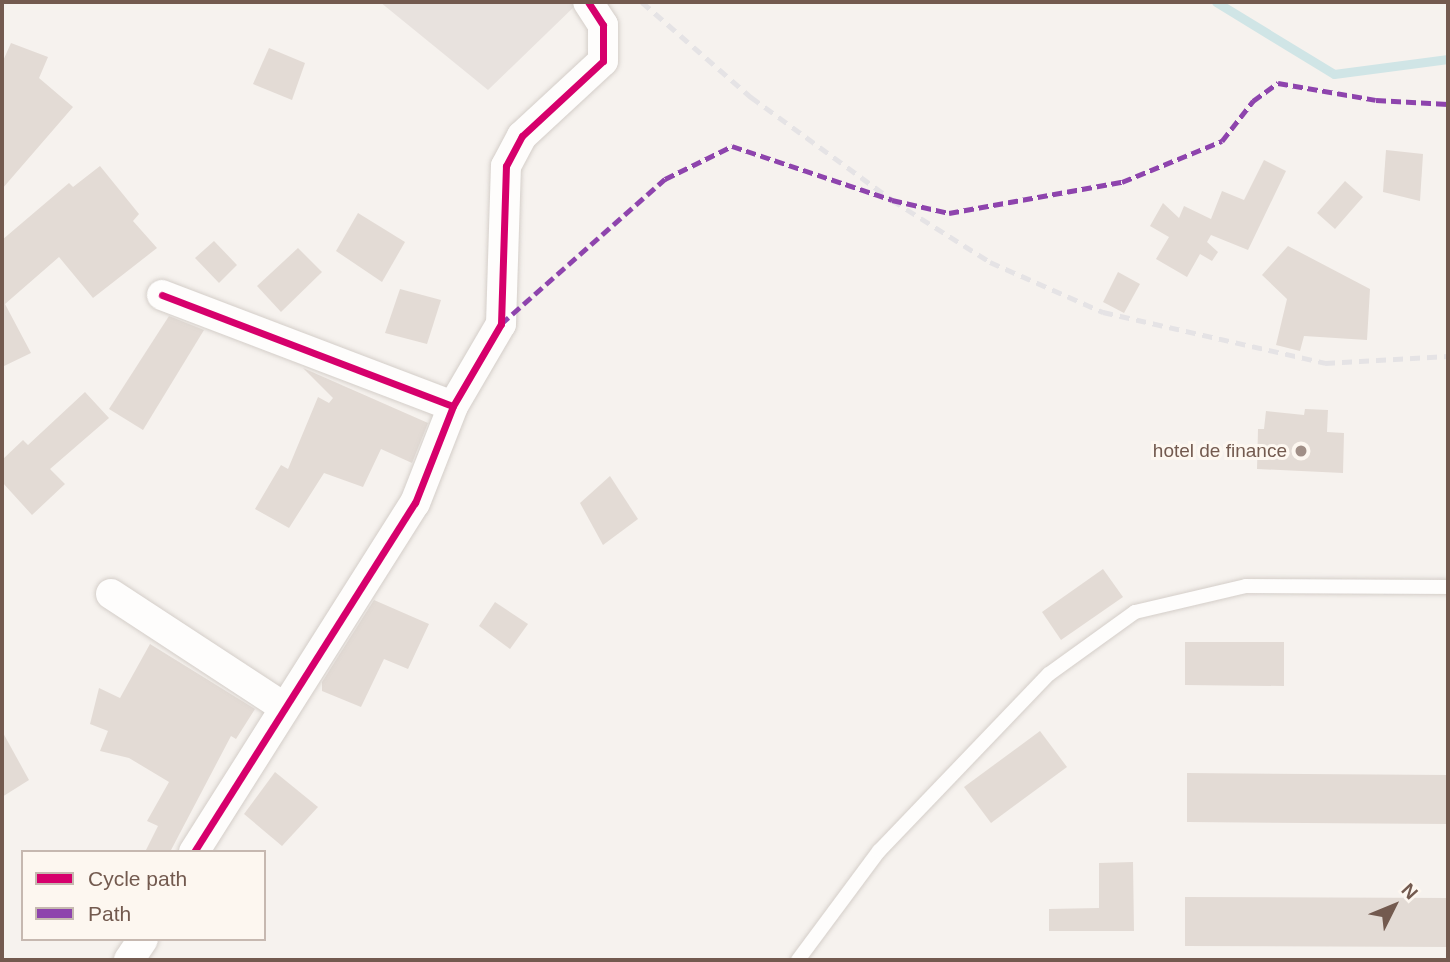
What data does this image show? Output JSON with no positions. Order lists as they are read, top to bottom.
{
  "places": ["hotel de finance"],
  "legend": ["Cycle path", "Path"],
  "north": "top right"
}
